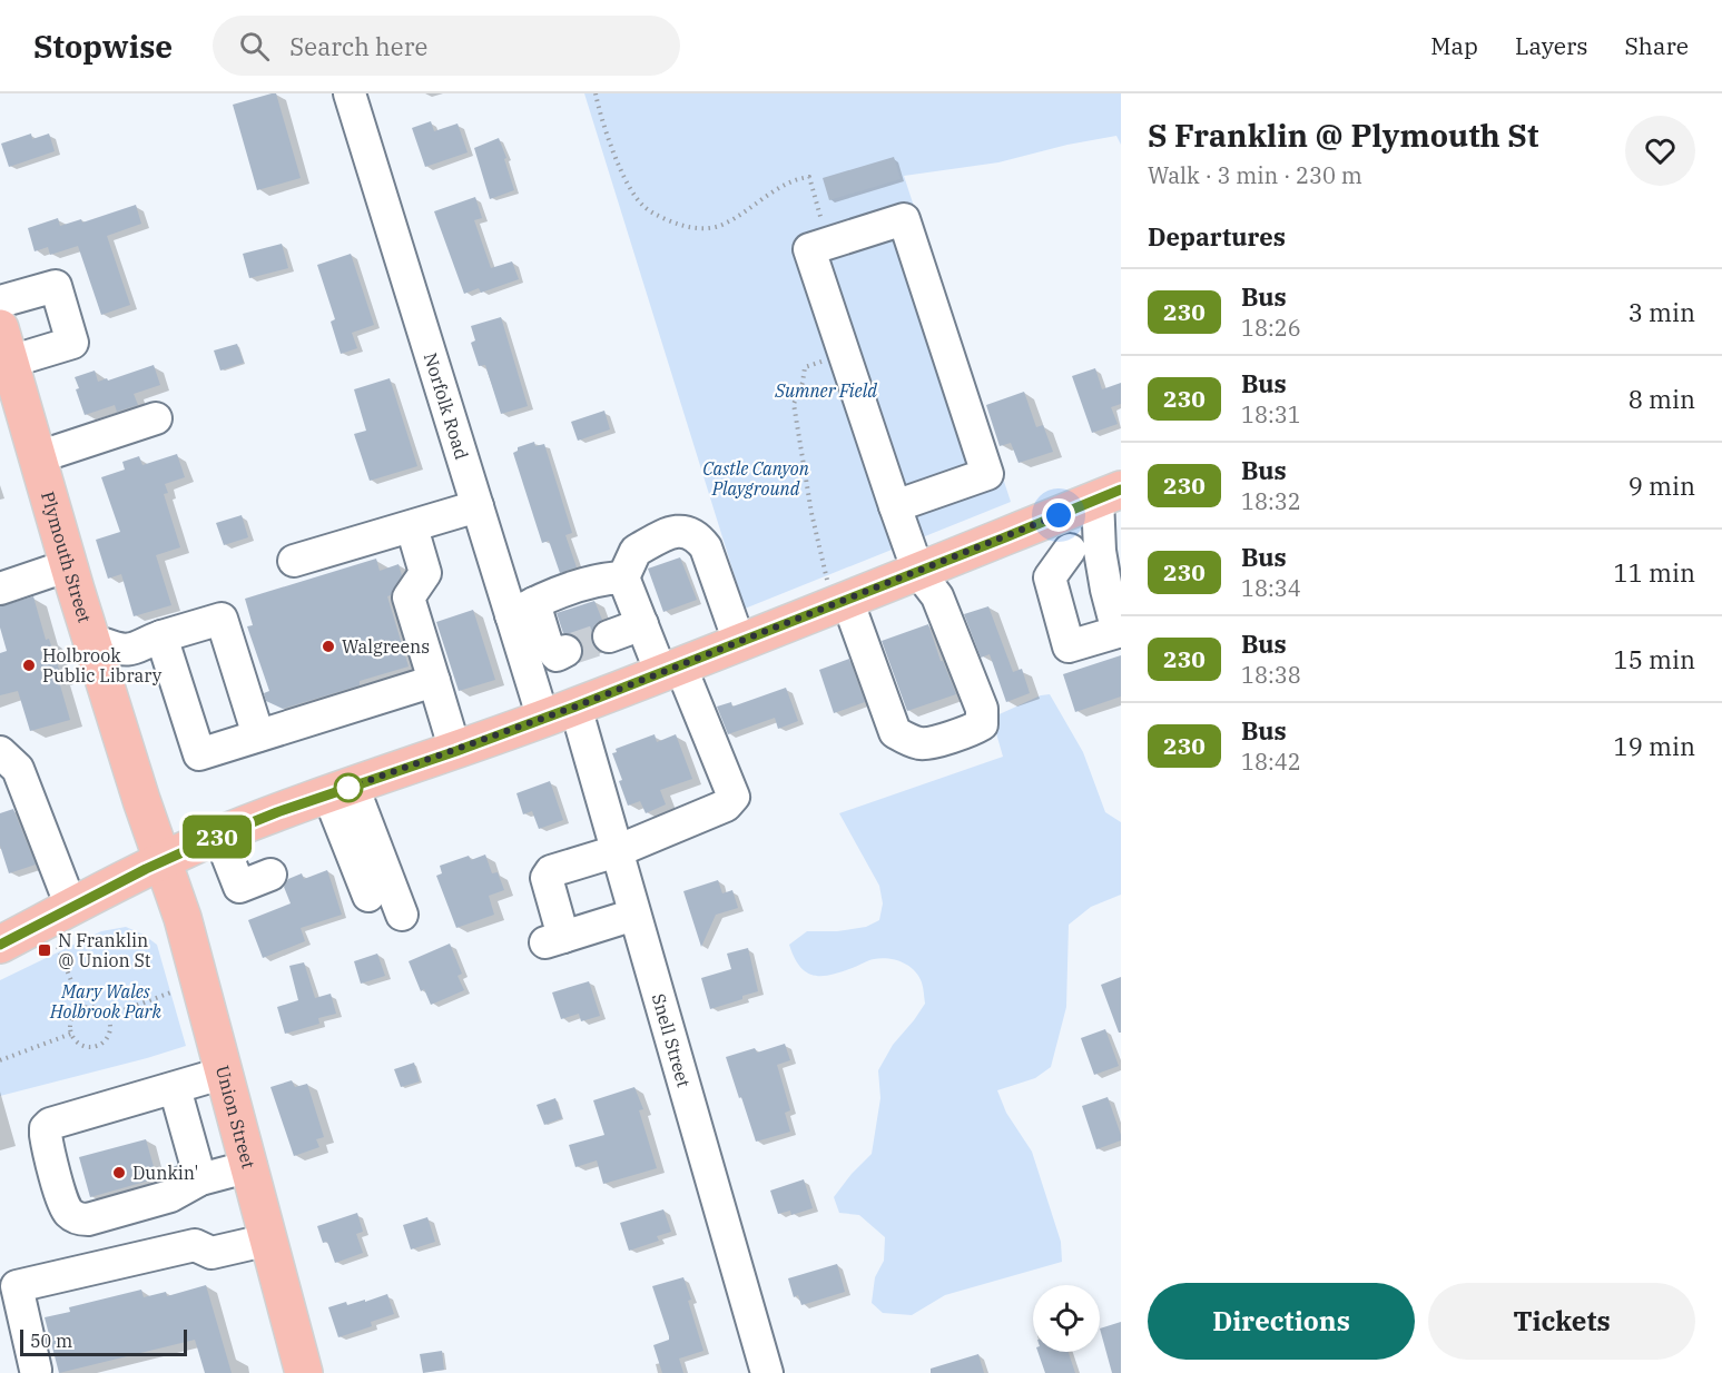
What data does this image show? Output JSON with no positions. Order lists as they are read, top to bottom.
{
  "streets": {
    "main road": ["Plymouth Street", "Union Street"],
    "street": ["Norfolk Road", "Snell Street"]
  },
  "crossings": [
    ["Norfolk Road", "Snell Street"],
    ["Plymouth Street", "Union Street"]
  ],
  "parks": ["Sumner Field", "Castle Canyon Playground", "Mary Wales Holbrook Park"],
  "places": {
    "other": ["Walgreens", "Holbrook Public Library", "Dunkin'"],
    "transit": ["N Franklin @ Union St"]
  },
  "lines": ["bus line 230"],
  "scale_bar": "50 m",
  "page": {
    "header": "Stopwise",
    "search": "Search here",
    "nav": ["Map", "Layers", "Share"],
    "on_map": "230",
    "heading": [
      ["S Franklin @ Plymouth St", "Walk · 3 min · 230 m"],
      "Departures"
    ],
    "list": [
      {
        "mark": "230",
        "name": "Bus",
        "note": "18:26",
        "value": "3 min"
      },
      {
        "mark": "230",
        "name": "Bus",
        "note": "18:31",
        "value": "8 min"
      },
      {
        "mark": "230",
        "name": "Bus",
        "note": "18:32",
        "value": "9 min"
      },
      {
        "mark": "230",
        "name": "Bus",
        "note": "18:34",
        "value": "11 min"
      },
      {
        "mark": "230",
        "name": "Bus",
        "note": "18:38",
        "value": "15 min"
      },
      {
        "mark": "230",
        "name": "Bus",
        "note": "18:42",
        "value": "19 min"
      }
    ],
    "buttons": ["Directions", "Tickets"],
    "scale": "50 m"
  }
}
